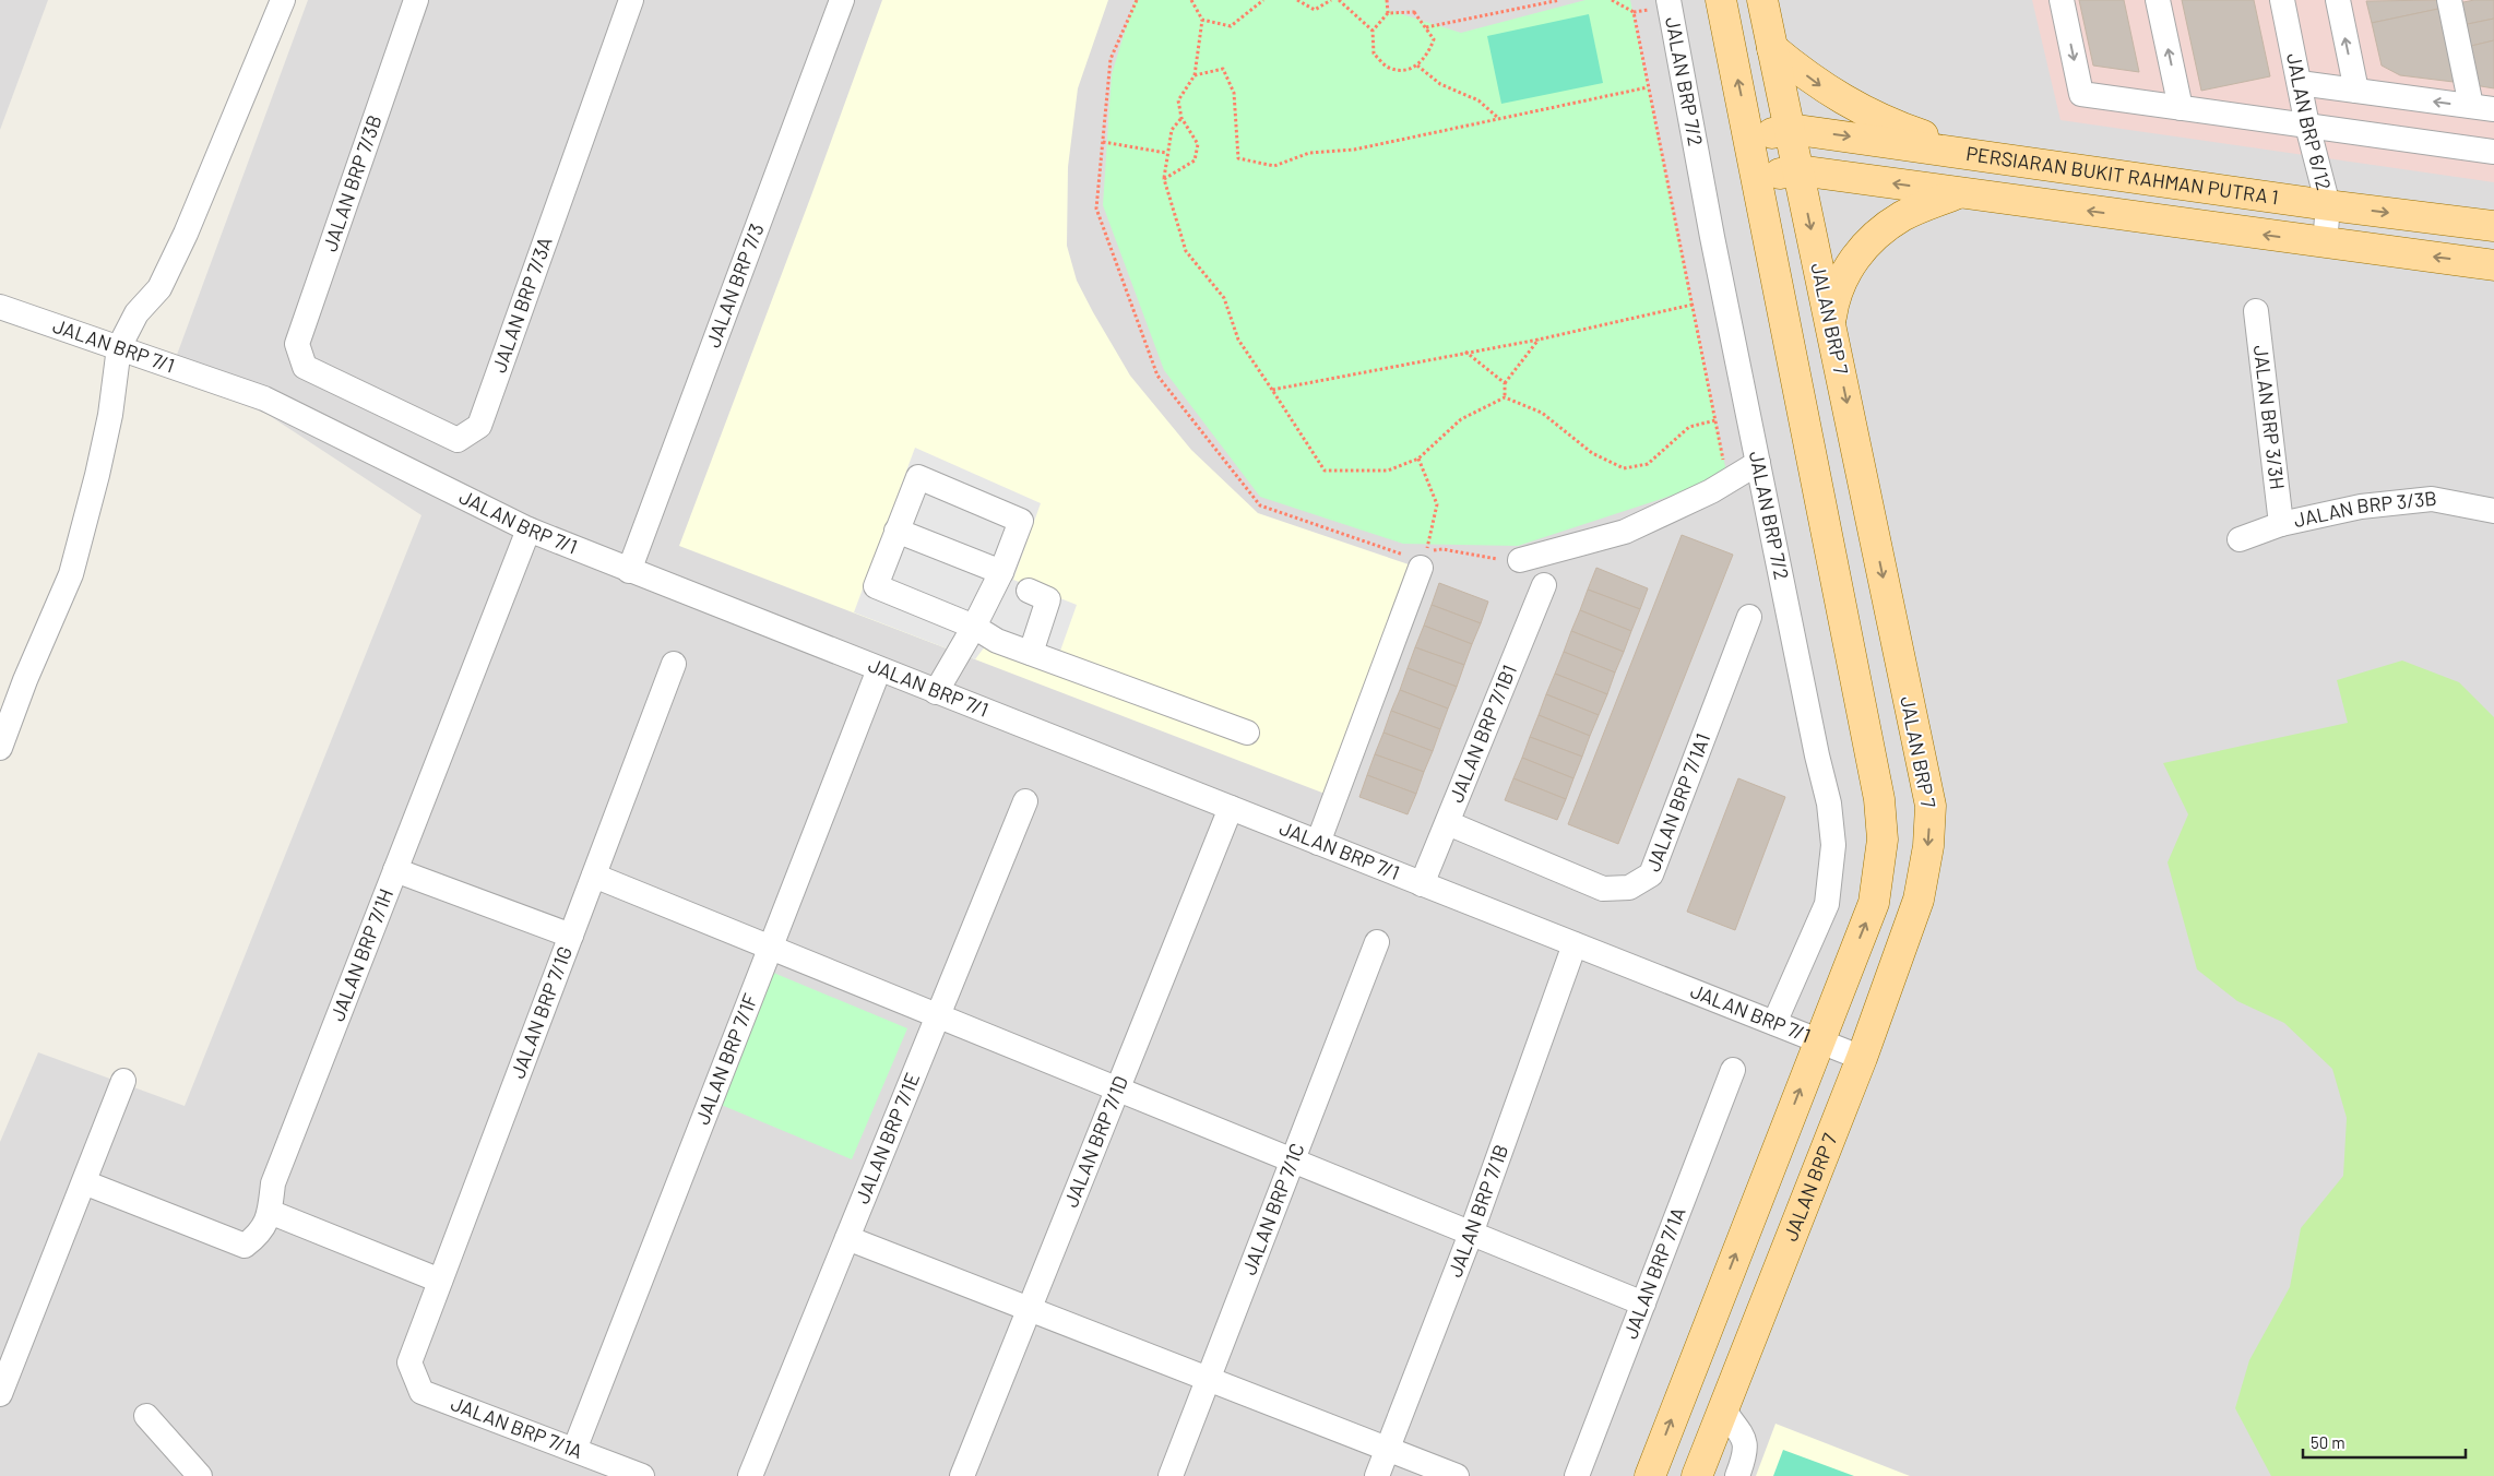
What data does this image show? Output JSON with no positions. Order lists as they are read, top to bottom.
{
  "streets": {
    "main road": ["PERSIARAN BUKIT RAHMAN PUTRA 1", "JALAN BRP 7"],
    "street": [
      "JALAN BRP 7/2",
      "JALAN BRP 6/12",
      "JALAN BRP 7/3B",
      "JALAN BRP 7/3",
      "JALAN BRP 7/3A",
      "JALAN BRP 7/1",
      "JALAN BRP 3/3H",
      "JALAN BRP 3/3B",
      "JALAN BRP 7/1B1",
      "JALAN BRP 7/1A1",
      "JALAN BRP 7/1H",
      "JALAN BRP 7/1G",
      "JALAN BRP 7/1F",
      "JALAN BRP 7/1E",
      "JALAN BRP 7/1D",
      "JALAN BRP 7/1C",
      "JALAN BRP 7/1B",
      "JALAN BRP 7/1A"
    ]
  },
  "crossings": [
    ["JALAN BRP 7/2", "JALAN BRP 7/1"],
    ["JALAN BRP 6/12", "PERSIARAN BUKIT RAHMAN PUTRA 1"],
    ["PERSIARAN BUKIT RAHMAN PUTRA 1", "JALAN BRP 7"],
    ["JALAN BRP 7/3B", "JALAN BRP 7/3A"],
    ["JALAN BRP 7/3", "JALAN BRP 7/1"],
    ["JALAN BRP 7", "JALAN BRP 7/1"],
    ["JALAN BRP 7/1", "JALAN BRP 7/1B1"],
    ["JALAN BRP 7/1", "JALAN BRP 7/1H"],
    ["JALAN BRP 7/1", "JALAN BRP 7/1F"],
    ["JALAN BRP 7/1", "JALAN BRP 7/1D"],
    ["JALAN BRP 7/1", "JALAN BRP 7/1B"],
    ["JALAN BRP 3/3H", "JALAN BRP 3/3B"],
    ["JALAN BRP 7/1B1", "JALAN BRP 7/1A1"],
    ["JALAN BRP 7/1G", "JALAN BRP 7/1A"],
    ["JALAN BRP 7/1F", "JALAN BRP 7/1A"]
  ],
  "scale_bar": "50 m"
}
